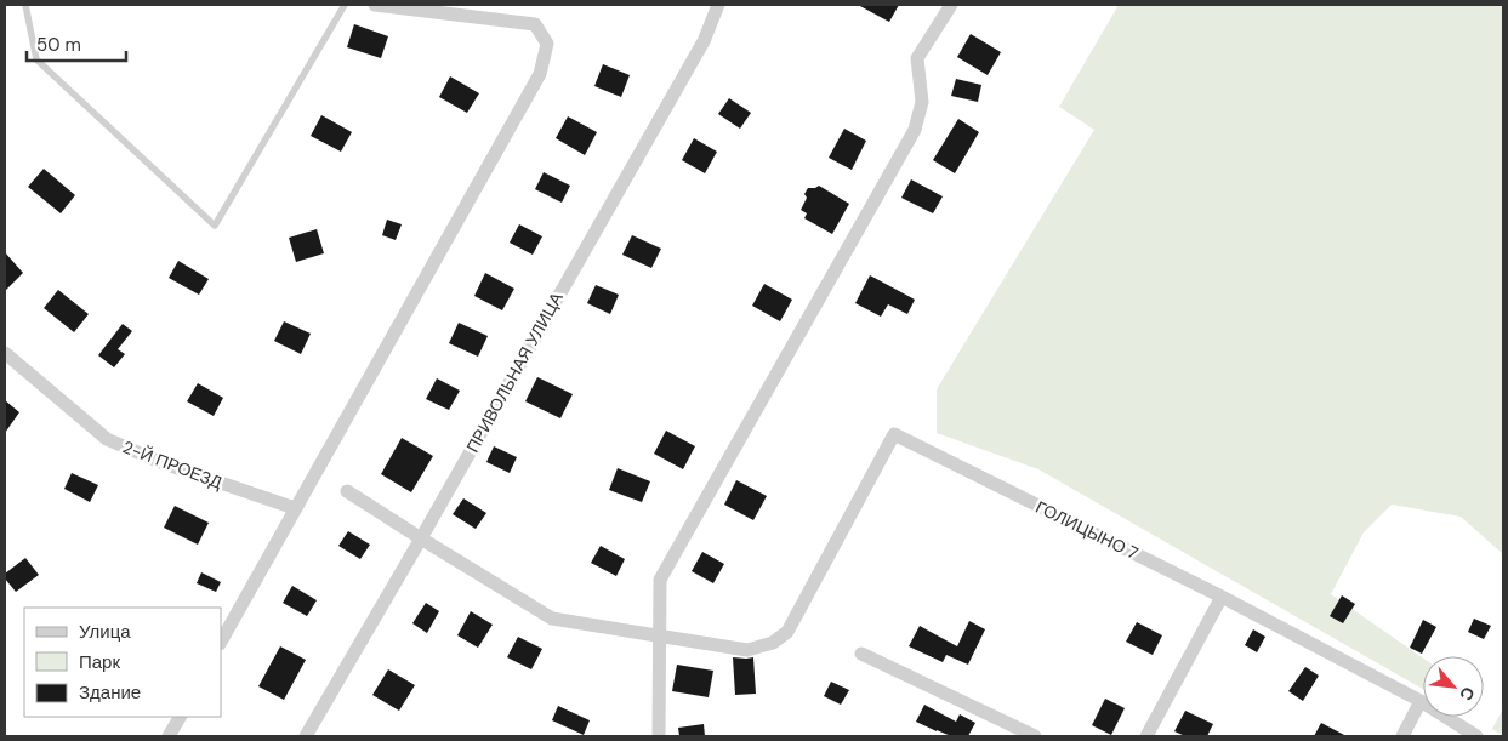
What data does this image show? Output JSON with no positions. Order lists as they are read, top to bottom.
{
  "streets": {
    "street": ["ПРИВОЛЬНАЯ УЛИЦА", "2-Й ПРОЕЗД", "ГОЛИЦЫНО 7"]
  },
  "legend": ["Улица", "Парк", "Здание"],
  "scale_bar": "50 m",
  "north": "bottom right"
}
